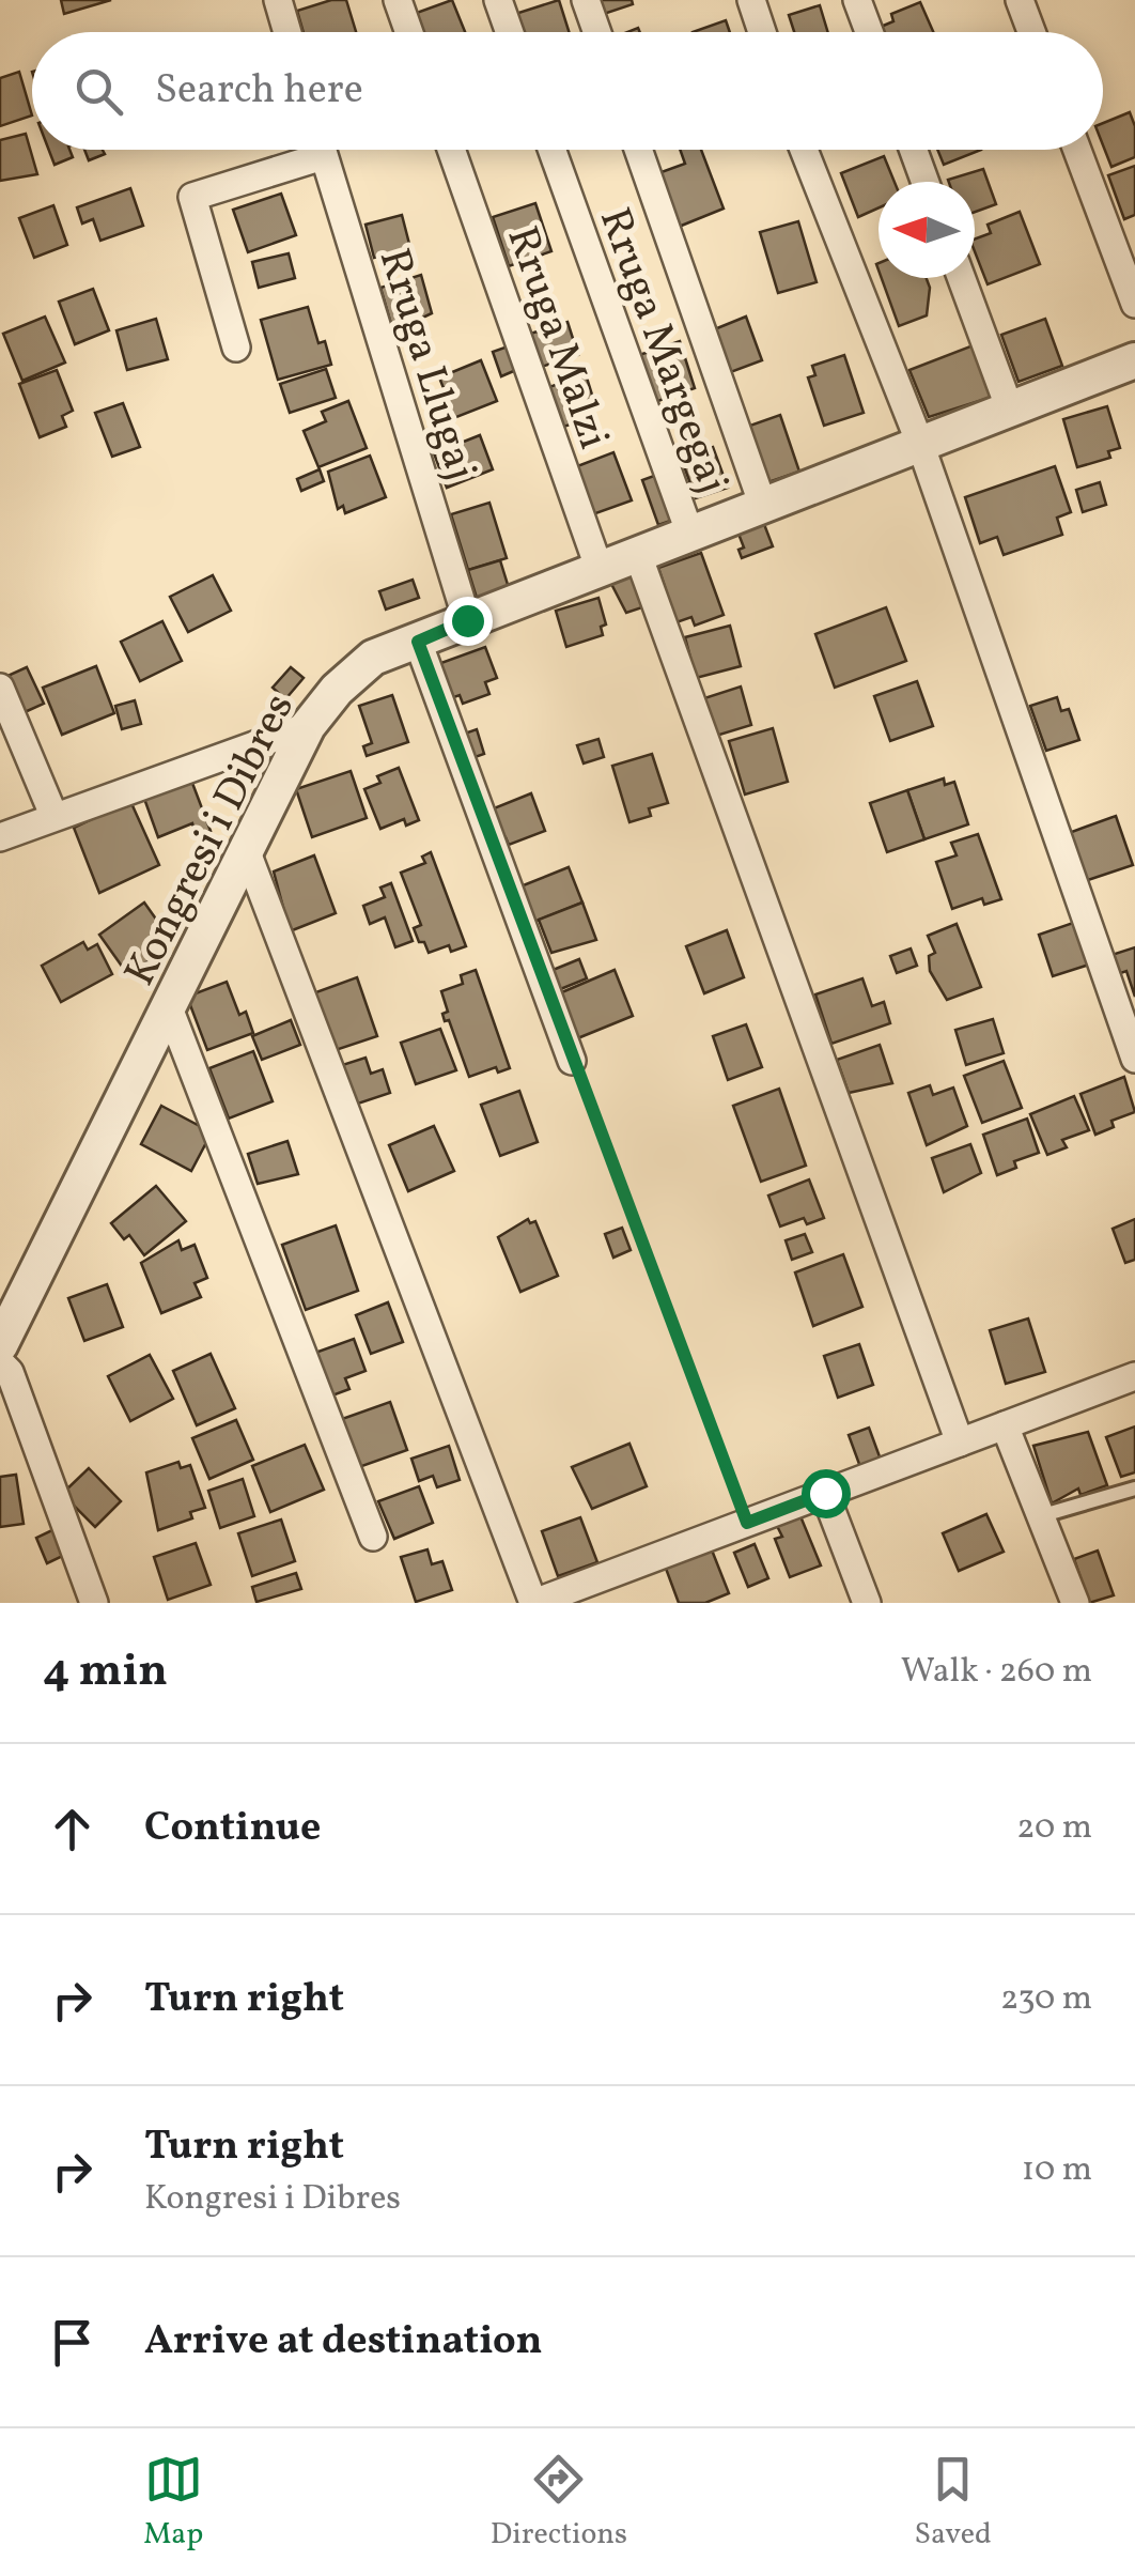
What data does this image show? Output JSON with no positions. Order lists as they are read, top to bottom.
{
  "streets": {
    "street": [
      "Rruga Malzi",
      "Rruga Margegaj",
      "Rruga Llugaj",
      "Kongresi i Dibres"
    ]
  },
  "crossings": [
    ["Rruga Malzi", "Kongresi i Dibres"],
    ["Rruga Margegaj", "Kongresi i Dibres"],
    ["Rruga Llugaj", "Kongresi i Dibres"]
  ],
  "north": "left",
  "page": {
    "search": "Search here",
    "heading": ["4 min", "Walk · 260 m"],
    "list": [
      ["Continue", "20 m"],
      ["Turn right", "230 m"],
      ["Turn right", "Kongresi i Dibres", "10 m"],
      "Arrive at destination"
    ],
    "nav": ["Map", "Directions", "Saved"]
  }
}
